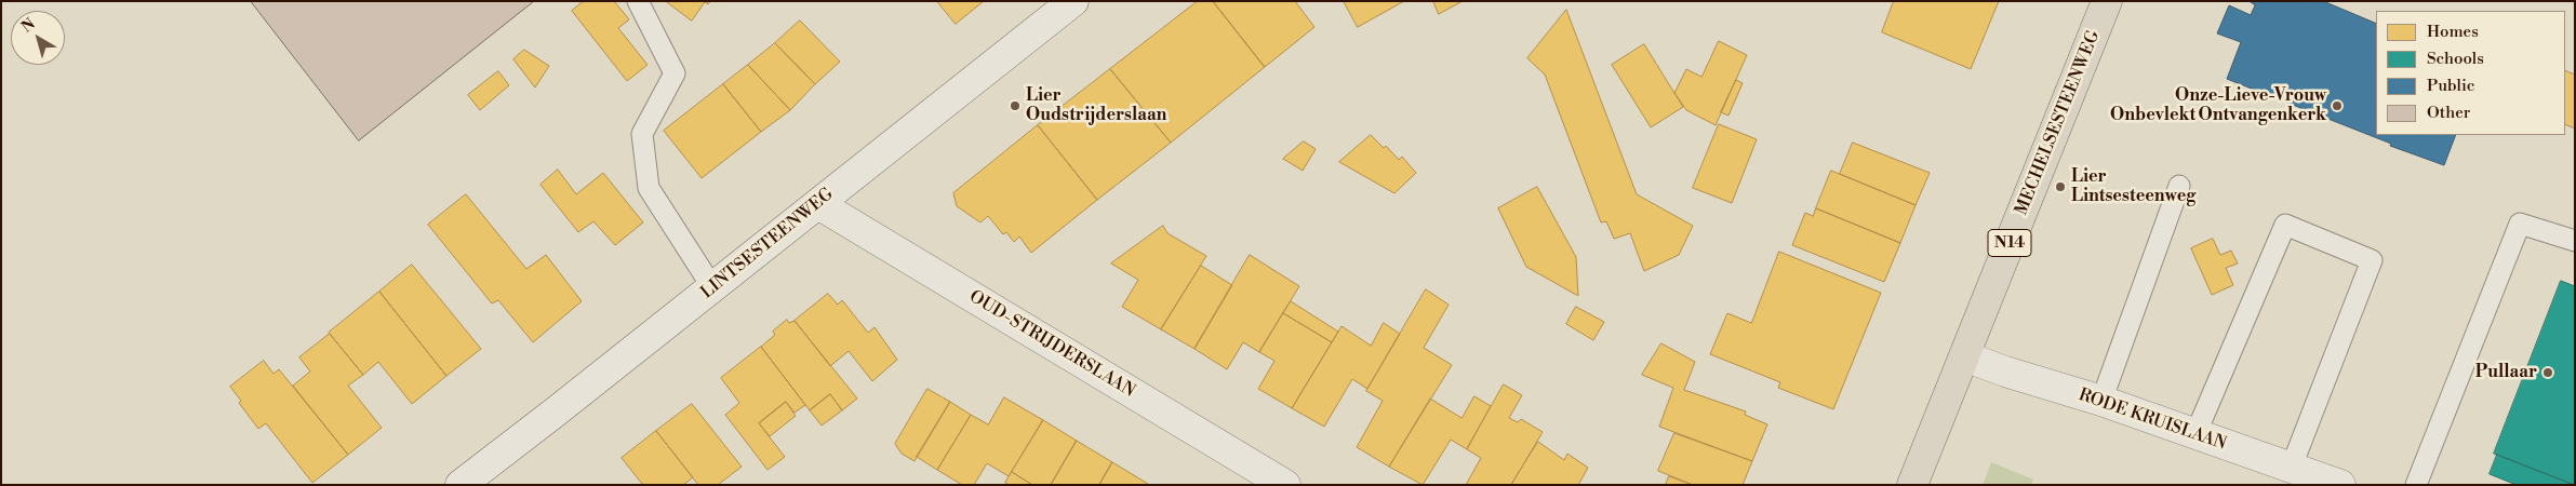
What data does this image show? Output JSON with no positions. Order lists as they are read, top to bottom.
{
  "streets": {
    "main road": ["MECHELSESTEENWEG", "N14"],
    "street": ["LINTSESTEENWEG", "OUD-STRIJDERSLAAN", "RODE KRUISLAAN"]
  },
  "crossings": [
    ["MECHELSESTEENWEG", "RODE KRUISLAAN"],
    ["LINTSESTEENWEG", "OUD-STRIJDERSLAAN"]
  ],
  "places": [
    "Lier Oudstrijderslaan",
    "Onze-Lieve-Vrouw Onbevlekt Ontvangenkerk",
    "Lier Lintsesteenweg",
    "Pullaar"
  ],
  "legend": [
    "Homes",
    "Schools",
    "Public",
    "Other"
  ],
  "north": "top left"
}
